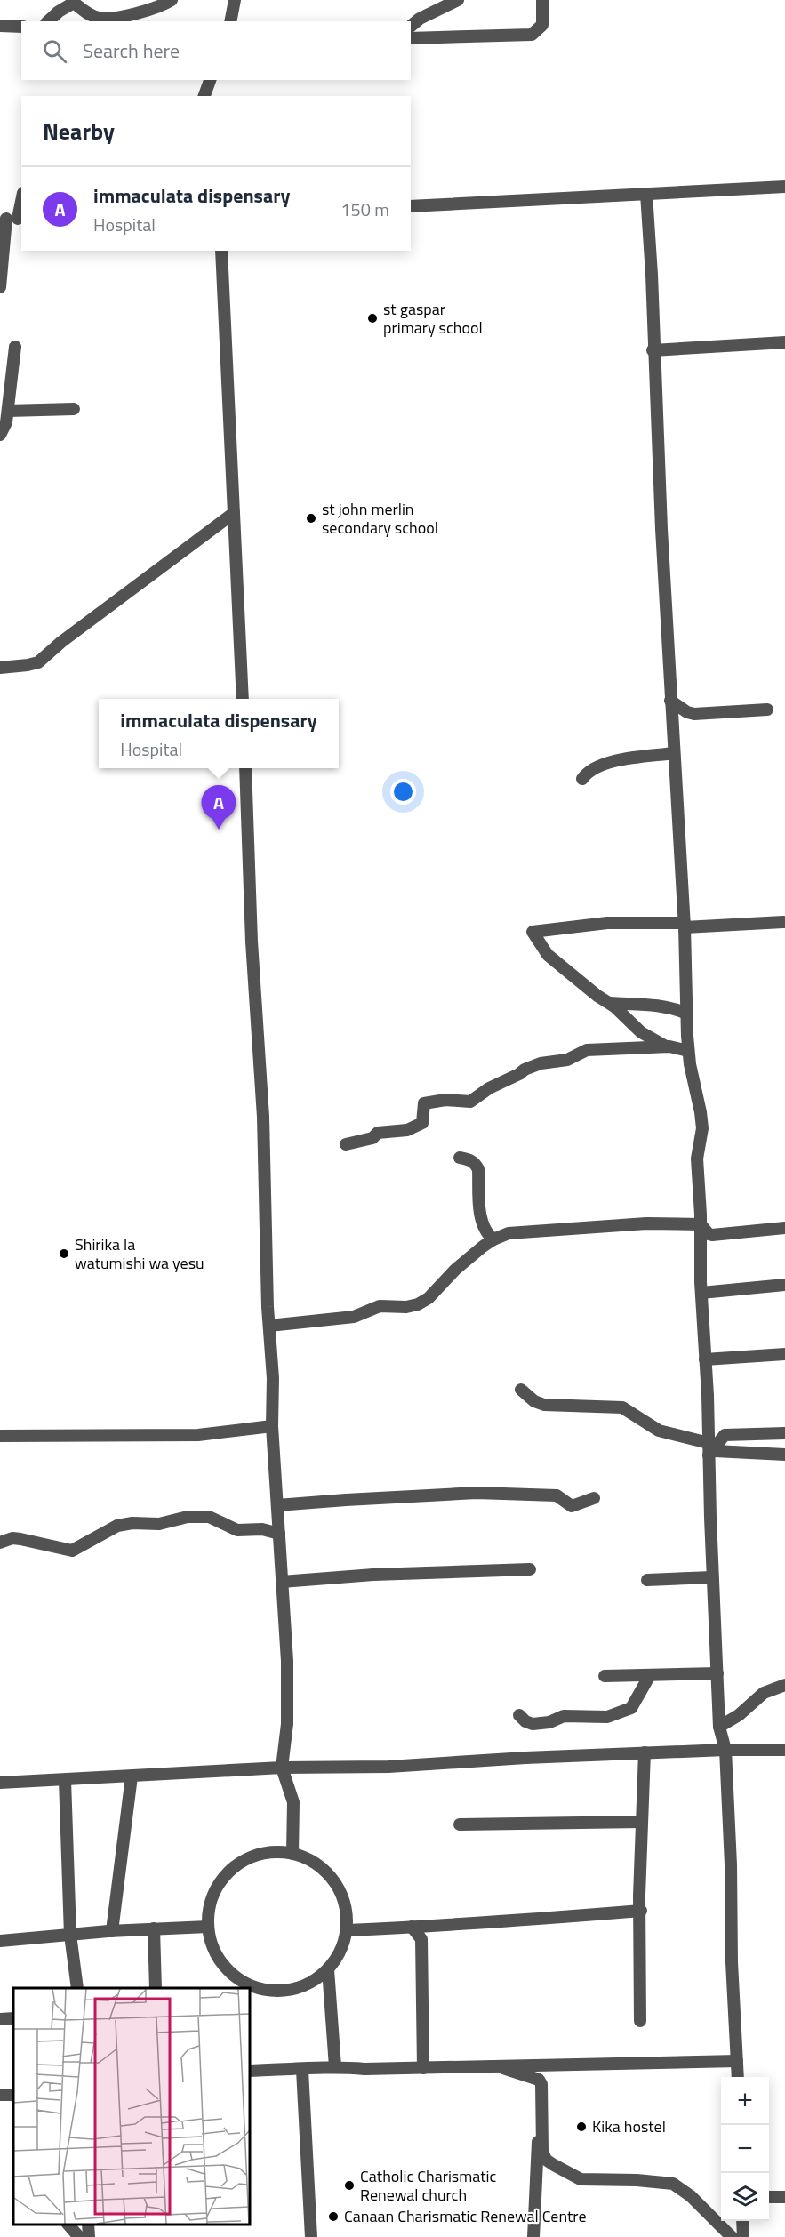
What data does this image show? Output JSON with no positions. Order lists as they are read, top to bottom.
{
  "places": [
    "st gaspar primary school",
    "st john merlin secondary school",
    "Shirika la watumishi wa yesu",
    "Kika hostel",
    "Catholic Charismatic Renewal church",
    "Canaan Charismatic Renewal Centre"
  ],
  "page": {
    "search": "Search here",
    "heading": "Nearby",
    "list": [
      {
        "mark": "A",
        "name": "immaculata dispensary",
        "note": "Hospital",
        "value": "150 m"
      }
    ],
    "popup": ["immaculata dispensary", "Hospital"],
    "pins": "A",
    "map_buttons": ["+", "−"]
  }
}
